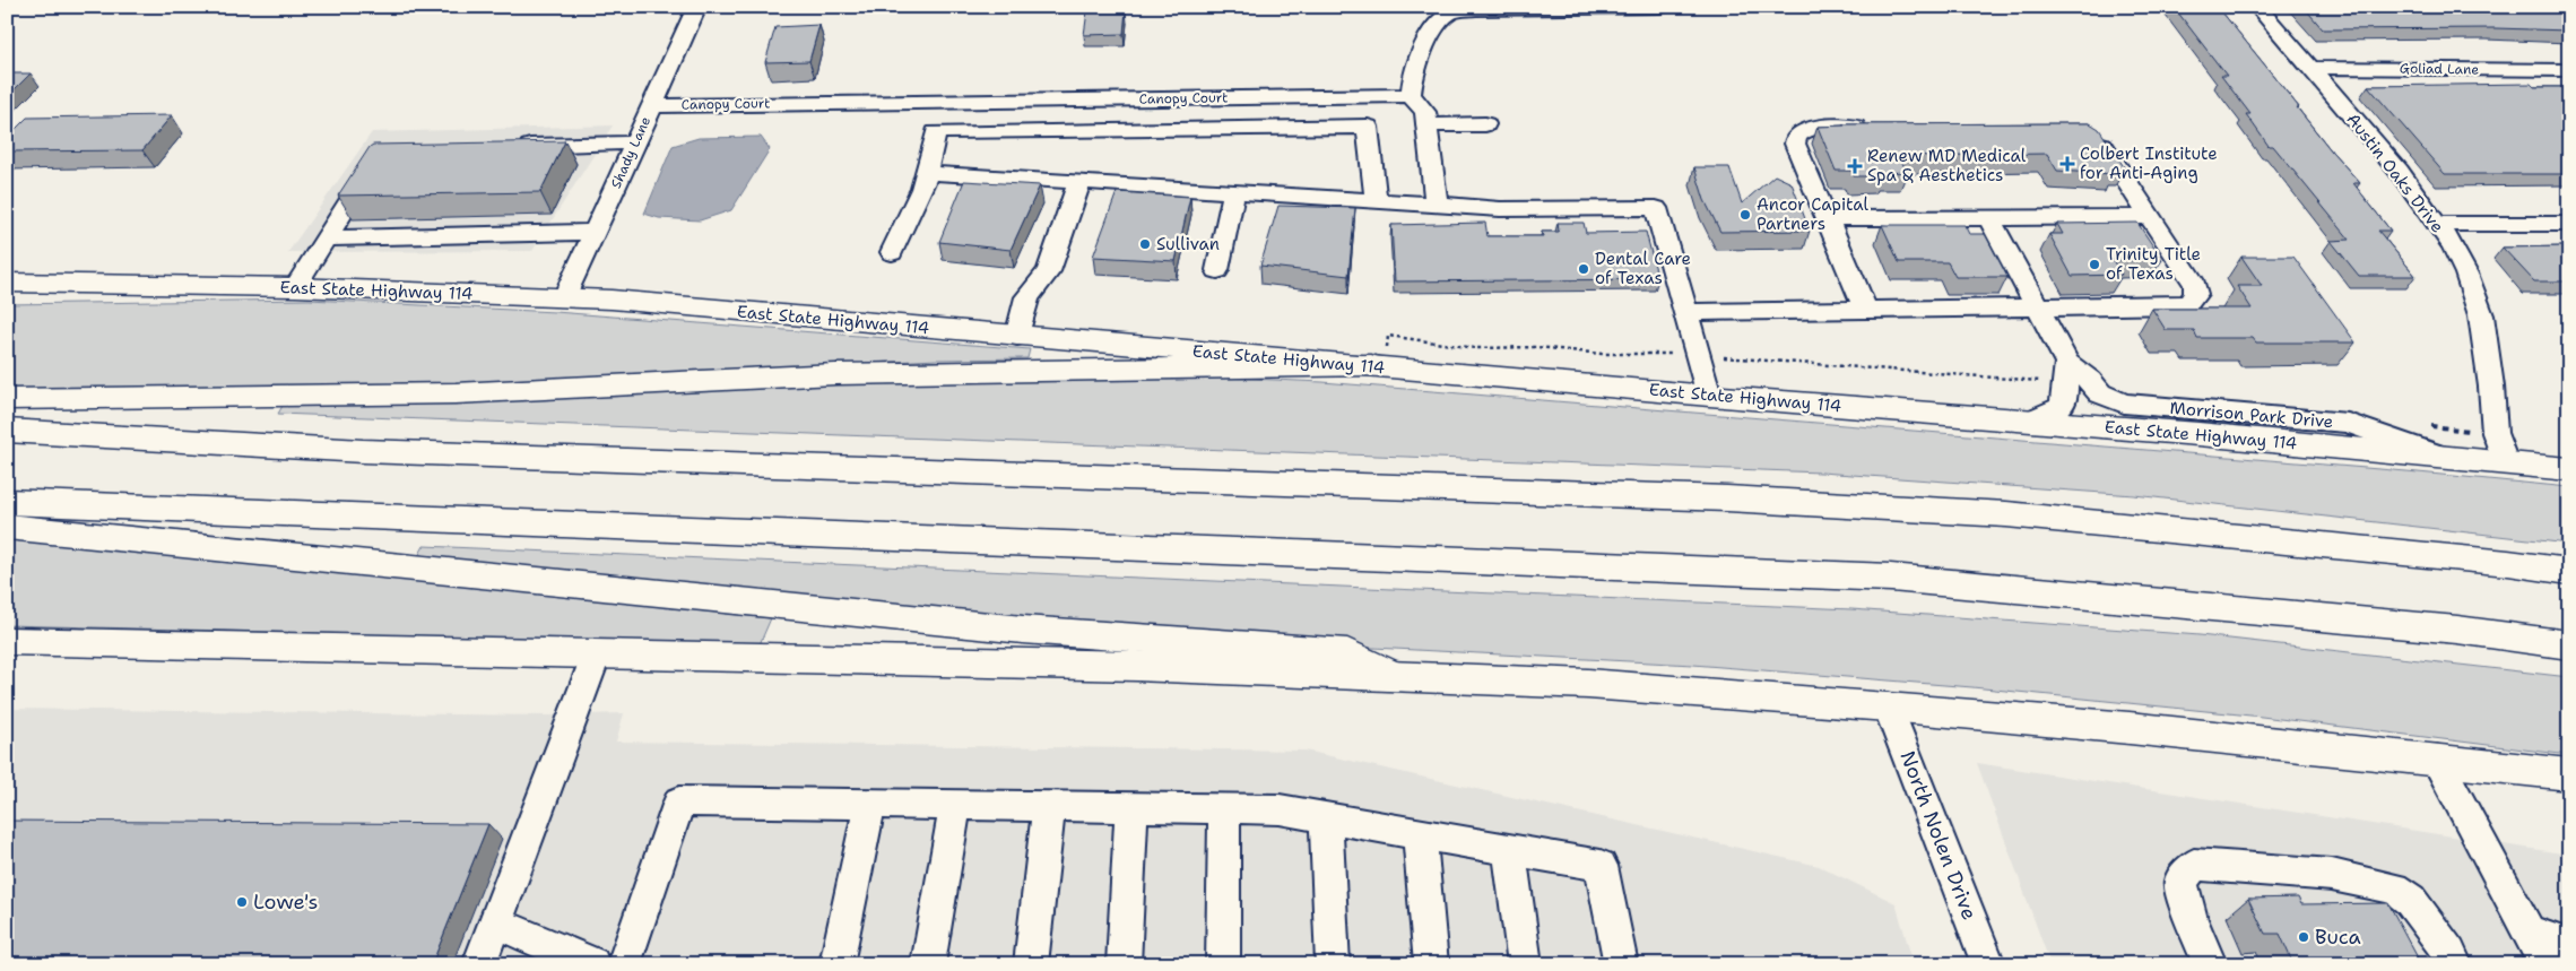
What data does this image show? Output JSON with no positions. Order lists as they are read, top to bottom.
{
  "streets": {
    "main road": ["East State Highway 114"],
    "street": [
      "Goliad Lane",
      "Canopy Court",
      "Shady Lane",
      "Austin Oaks Drive",
      "Morrison Park Drive",
      "North Nolen Drive"
    ]
  },
  "crossings": [
    ["Goliad Lane", "Austin Oaks Drive"],
    ["Canopy Court", "Shady Lane"],
    ["Shady Lane", "East State Highway 114"],
    ["Austin Oaks Drive", "East State Highway 114"],
    ["East State Highway 114", "Morrison Park Drive"]
  ],
  "places": {
    "health": ["Colbert Institute for Anti-Aging", "Renew MD Medical Spa & Aesthetics"],
    "other": [
      "Ancor Capital Partners",
      "Sullivan",
      "Trinity Title of Texas",
      "Dental Care of Texas",
      "Lowe's",
      "Buca"
    ]
  }
}
